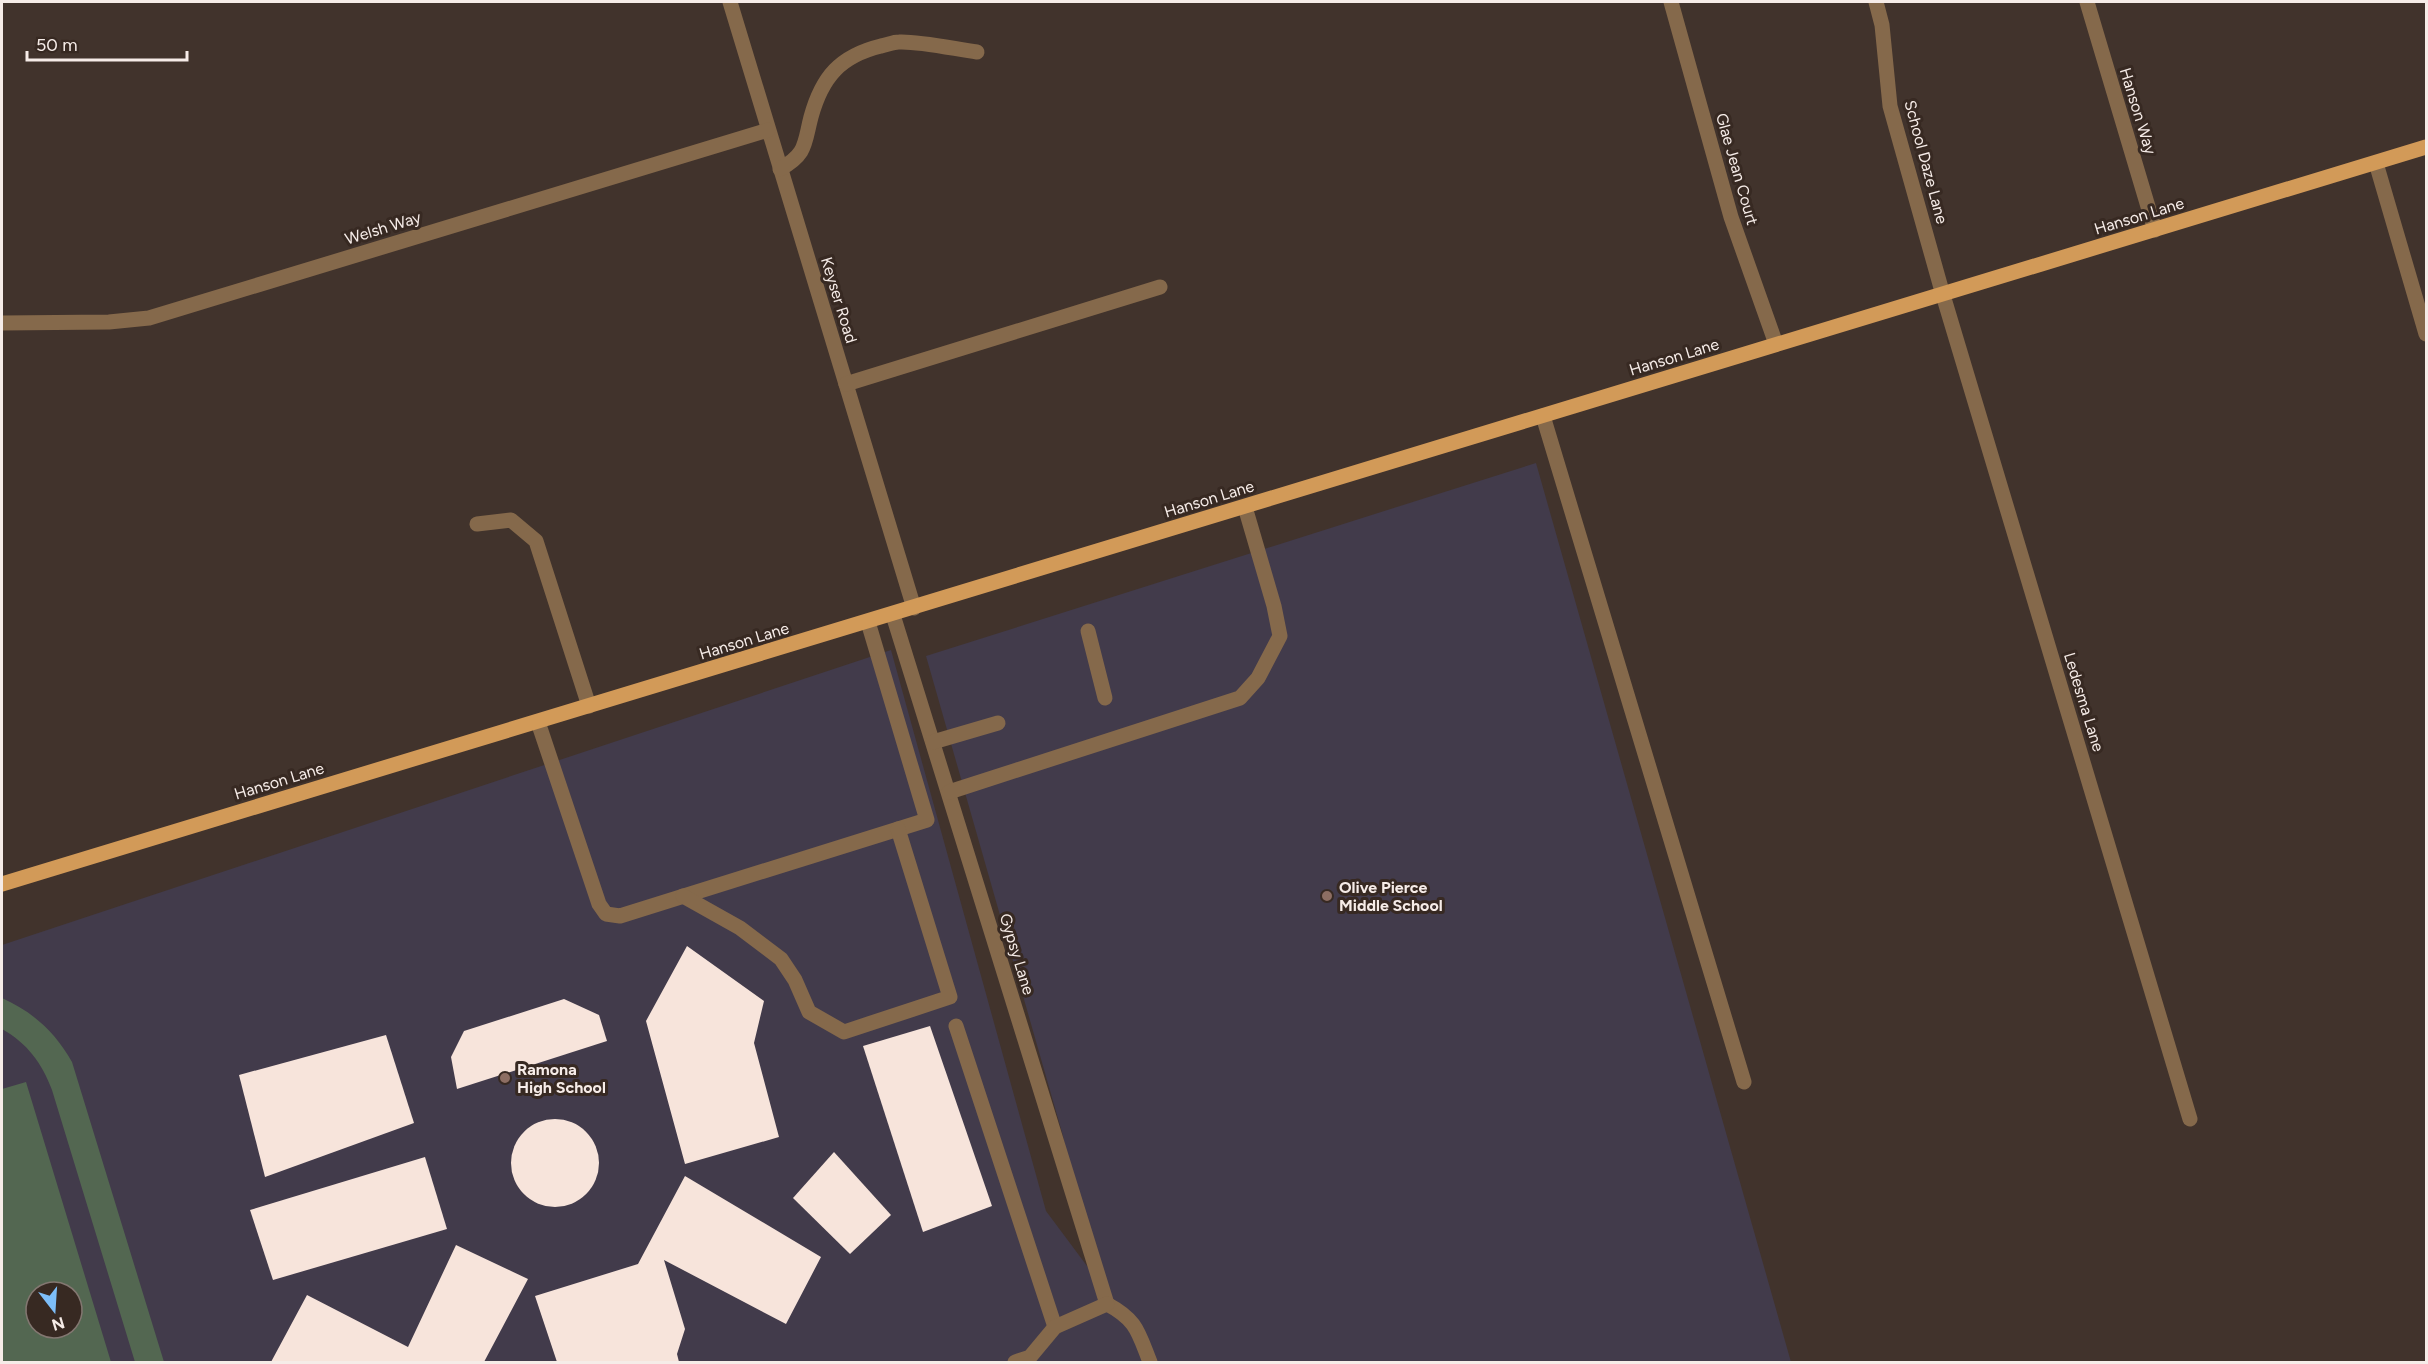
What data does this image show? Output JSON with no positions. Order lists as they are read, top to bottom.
{
  "streets": {
    "main road": ["Hanson Lane"],
    "street": [
      "Hanson Way",
      "School Daze Lane",
      "Glae Jean Court",
      "Welsh Way",
      "Keyser Road",
      "Ledesma Lane",
      "Gypsy Lane"
    ]
  },
  "crossings": [
    ["Hanson Way", "Hanson Lane"],
    ["School Daze Lane", "Hanson Lane"],
    ["School Daze Lane", "Ledesma Lane"],
    ["Glae Jean Court", "Hanson Lane"],
    ["Hanson Lane", "Keyser Road"],
    ["Hanson Lane", "Ledesma Lane"],
    ["Hanson Lane", "Gypsy Lane"],
    ["Welsh Way", "Keyser Road"]
  ],
  "places": ["Olive Pierce Middle School", "Ramona High School"],
  "scale_bar": "50 m",
  "north": "bottom"
}
